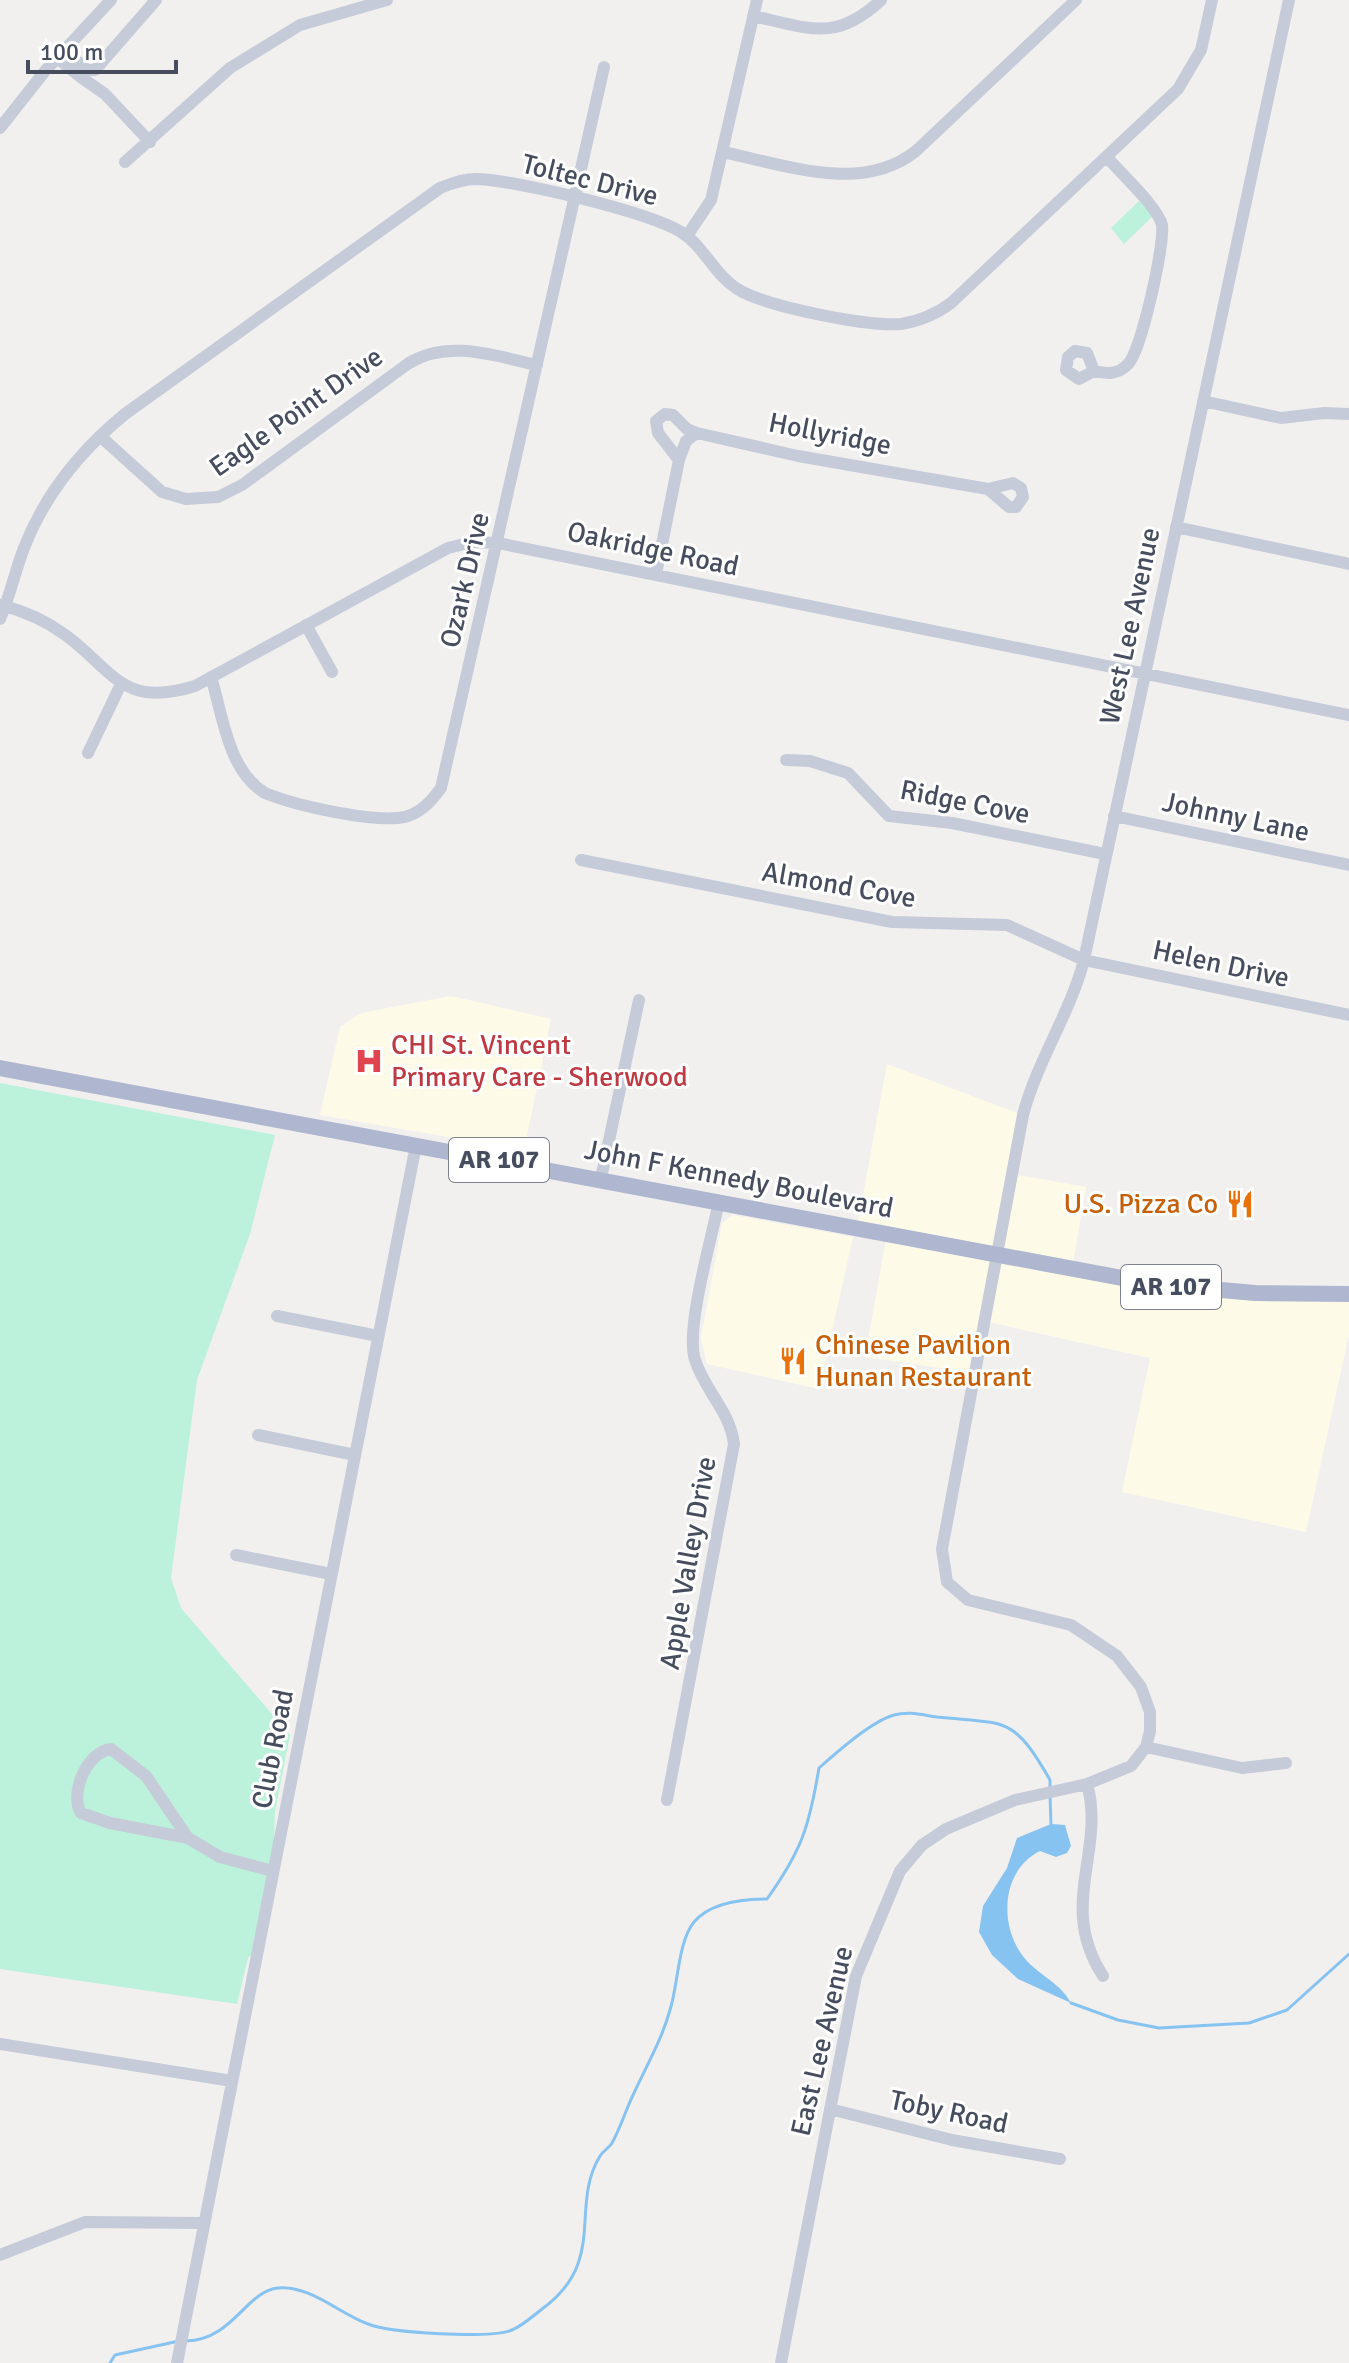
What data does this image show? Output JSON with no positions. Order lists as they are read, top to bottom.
{
  "streets": {
    "main road": ["AR 107", "John F Kennedy Boulevard"],
    "street": [
      "Toltec Drive",
      "Eagle Point Drive",
      "Hollyridge",
      "Oakridge Road",
      "Ozark Drive",
      "West Lee Avenue",
      "Ridge Cove",
      "Johnny Lane",
      "Almond Cove",
      "Helen Drive",
      "Apple Valley Drive",
      "Club Road",
      "East Lee Avenue",
      "Toby Road"
    ]
  },
  "crossings": [
    ["Toltec Drive", "Eagle Point Drive"],
    ["Toltec Drive", "Ozark Drive"],
    ["Eagle Point Drive", "Ozark Drive"],
    ["Oakridge Road", "Ozark Drive"],
    ["Oakridge Road", "West Lee Avenue"],
    ["West Lee Avenue", "Ridge Cove"],
    ["West Lee Avenue", "Johnny Lane"],
    ["West Lee Avenue", "Almond Cove"],
    ["West Lee Avenue", "Helen Drive"],
    ["West Lee Avenue", "AR 107"],
    ["West Lee Avenue", "John F Kennedy Boulevard"],
    ["Almond Cove", "Helen Drive"],
    ["AR 107", "John F Kennedy Boulevard"],
    ["John F Kennedy Boulevard", "Apple Valley Drive"],
    ["John F Kennedy Boulevard", "Club Road"],
    ["East Lee Avenue", "Toby Road"]
  ],
  "places": {
    "hospital": ["CHI St. Vincent Primary Care - Sherwood"],
    "restaurant": ["U.S. Pizza Co", "Chinese Pavilion Hunan Restaurant"]
  },
  "scale_bar": "100 m"
}
